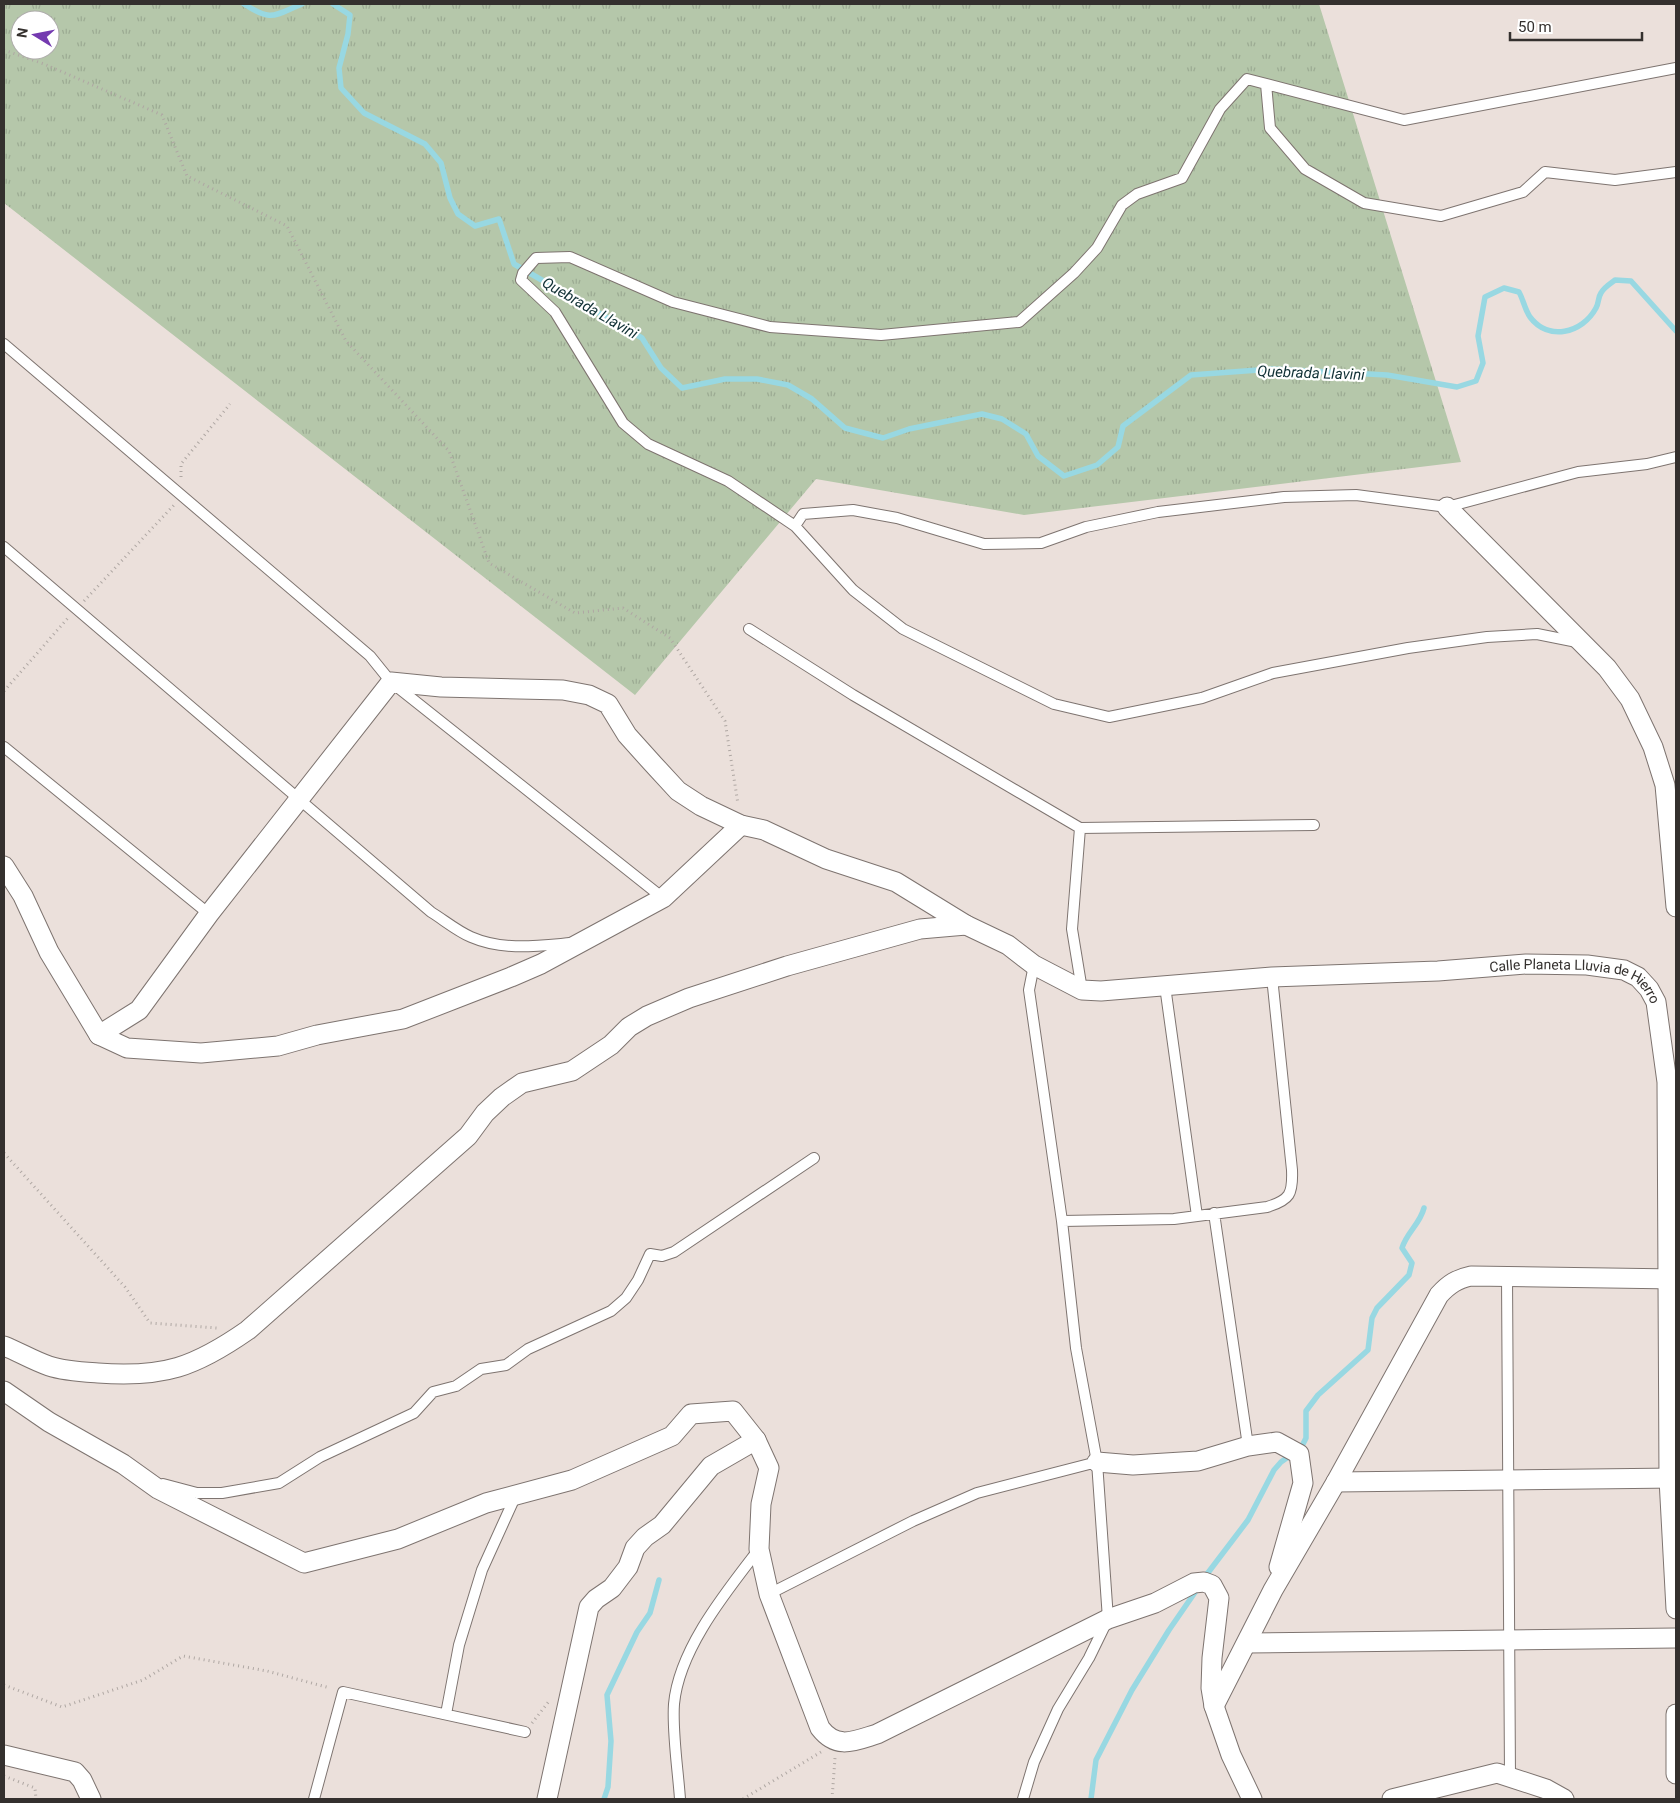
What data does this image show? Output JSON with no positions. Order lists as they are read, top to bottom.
{
  "streets": {
    "street": ["Calle Planeta Lluvia de Hierro"]
  },
  "water": ["Quebrada Llavini"],
  "scale_bar": "50 m",
  "north": "left"
}
